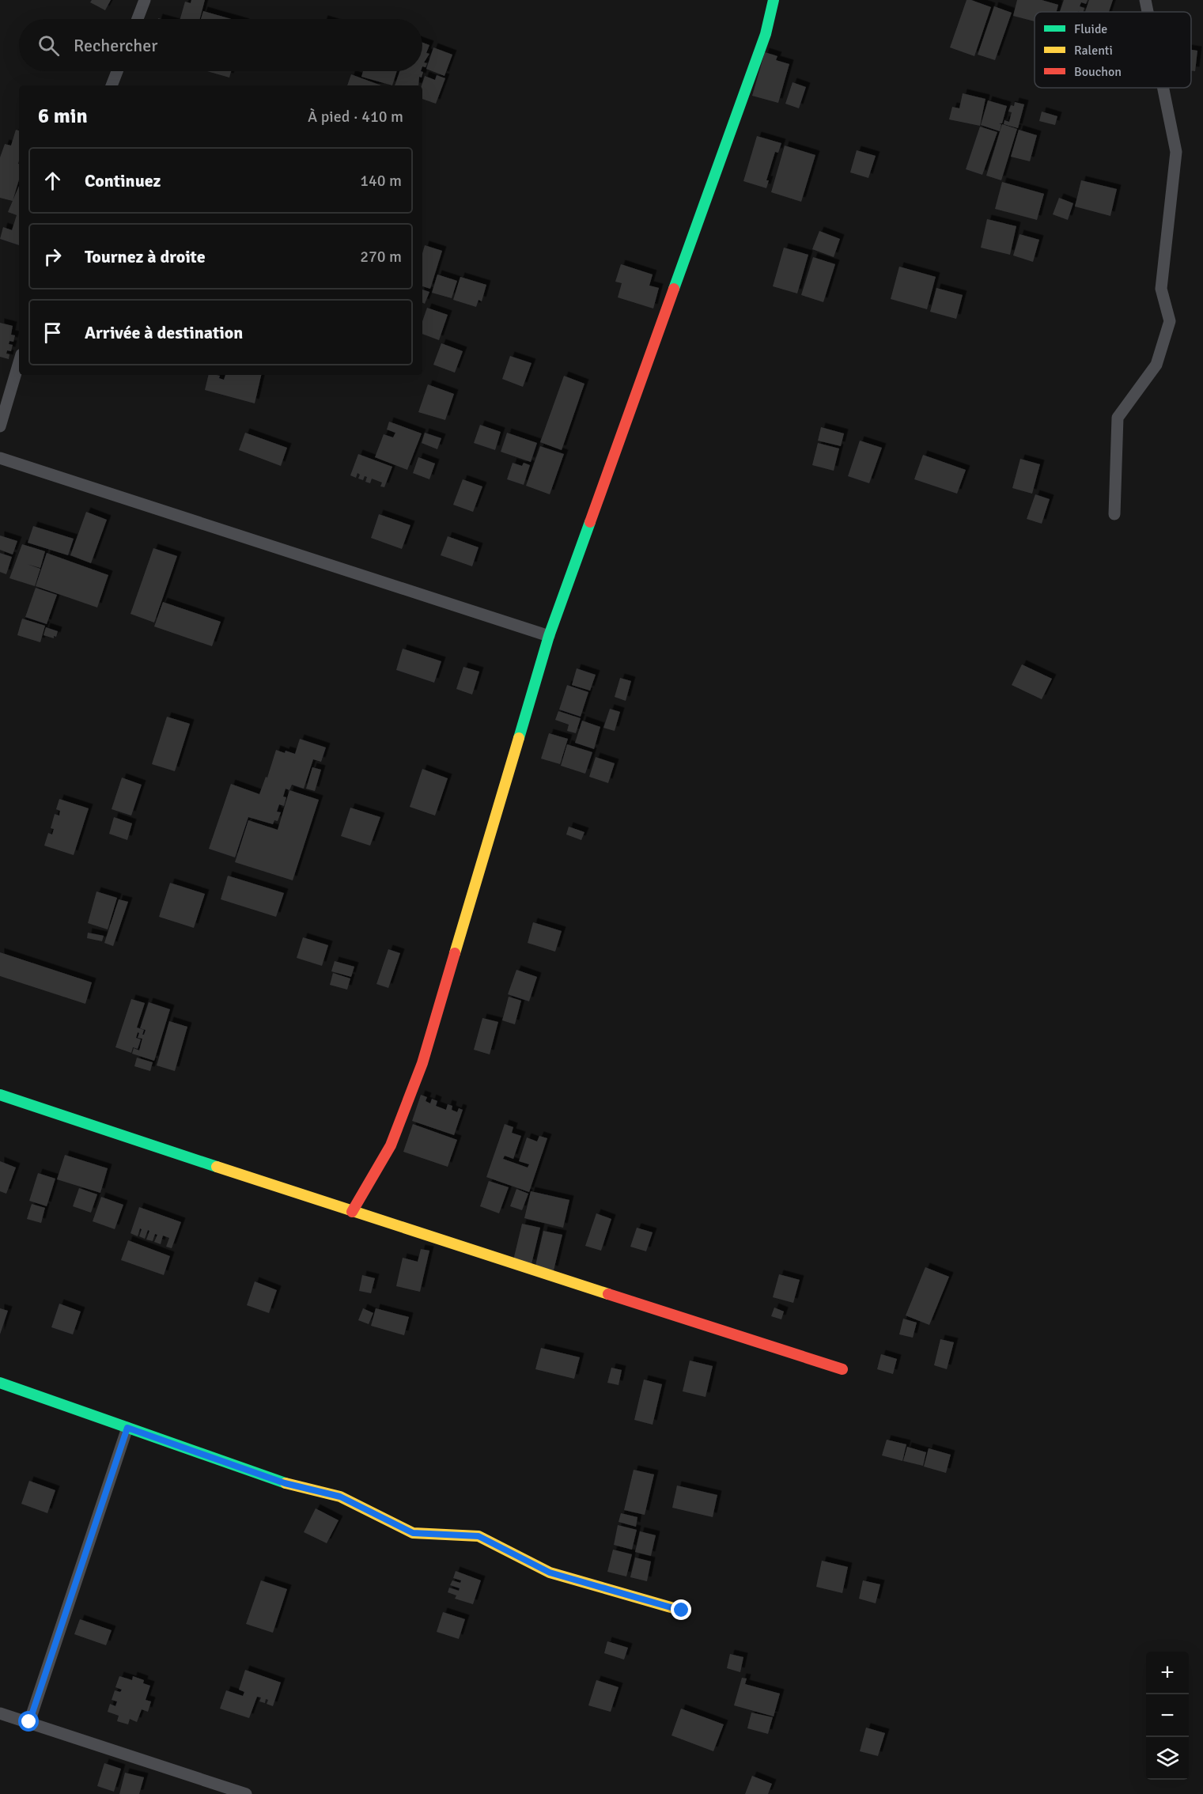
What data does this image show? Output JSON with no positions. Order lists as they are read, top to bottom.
{
  "legend": ["Fluide", "Ralenti", "Bouchon"],
  "page": {
    "search": "Rechercher",
    "heading": ["6 min", "À pied · 410 m"],
    "list": [
      ["Continuez", "140 m"],
      ["Tournez à droite", "270 m"],
      "Arrivée à destination"
    ],
    "map_buttons": ["+", "−"]
  }
}
